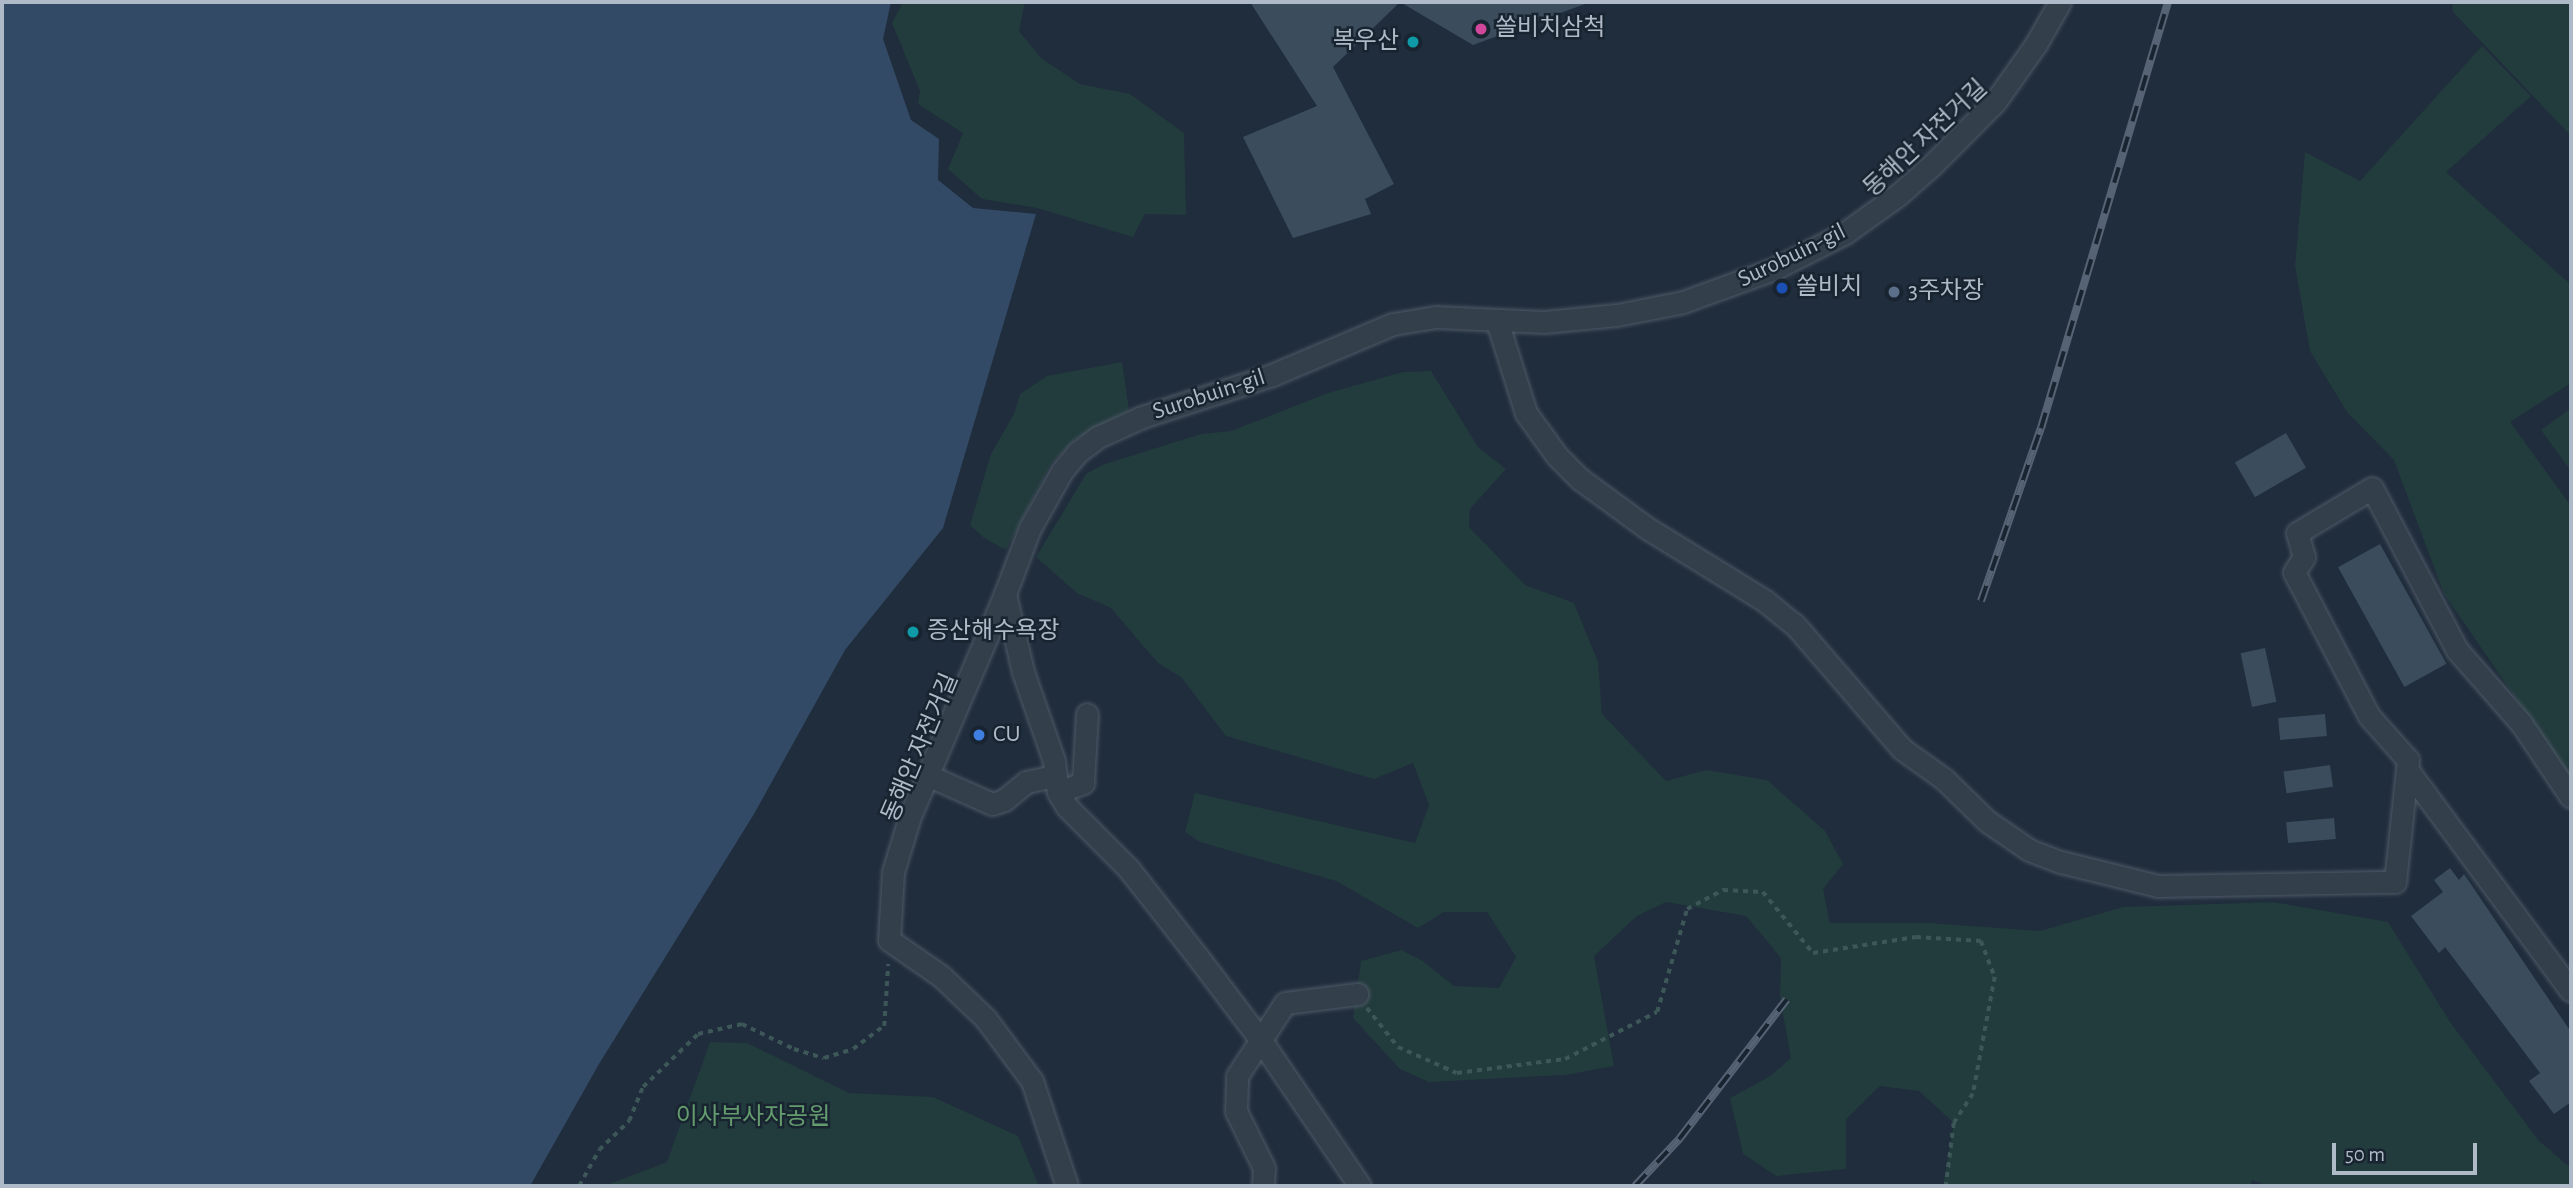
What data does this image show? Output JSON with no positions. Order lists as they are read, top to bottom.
{
  "streets": {
    "street": ["Surobuin-gil"]
  },
  "parks": ["이사부사자공원"],
  "places": [
    "쏠비치삼척",
    "복우산",
    "쏠비치",
    "3주차장",
    "증산해수욕장",
    "CU"
  ],
  "scale_bar": "50 m"
}
